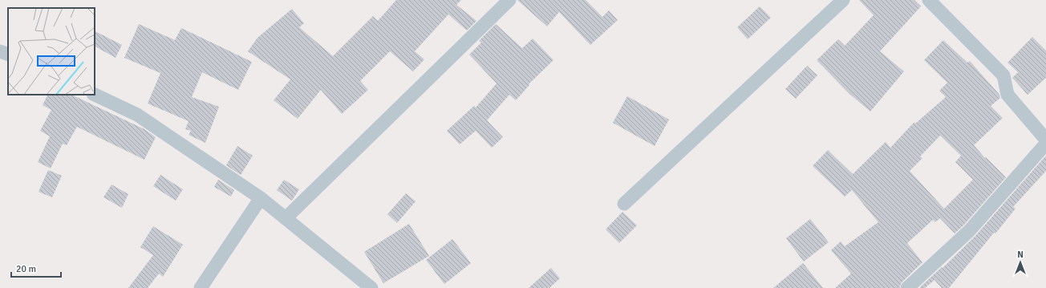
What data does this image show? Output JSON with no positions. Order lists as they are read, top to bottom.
{
  "scale_bar": "20 m",
  "north": "top"
}
